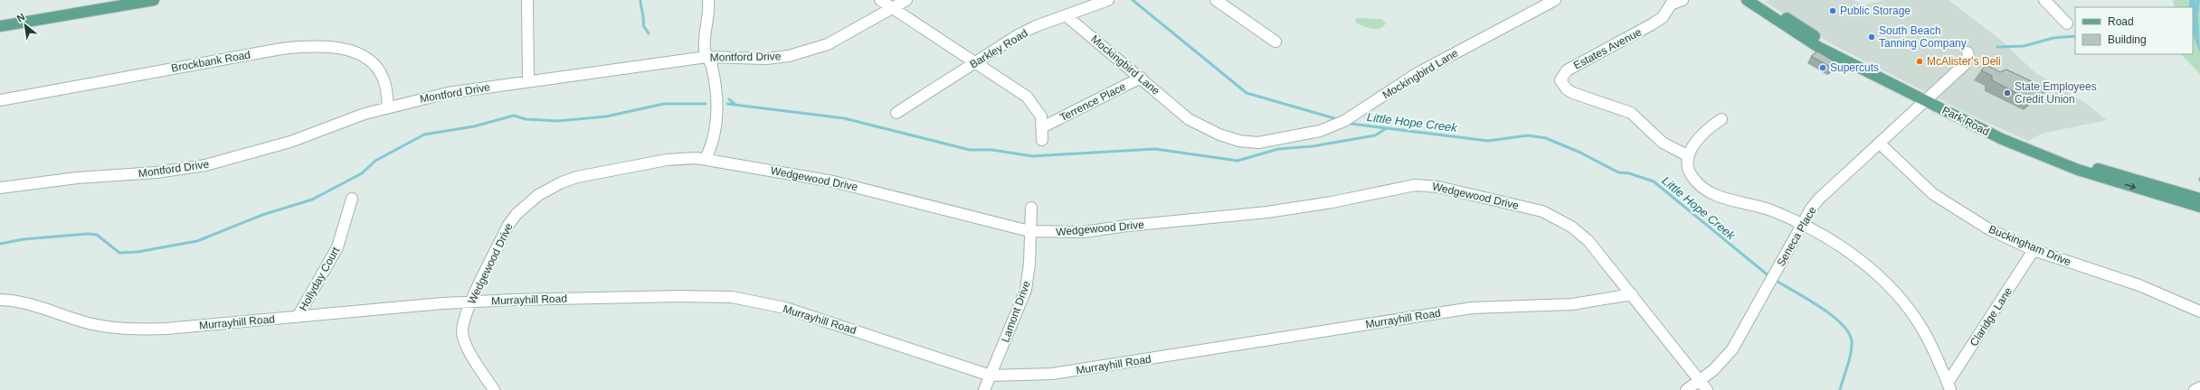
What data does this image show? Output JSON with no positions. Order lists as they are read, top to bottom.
{
  "streets": {
    "main road": ["Park Road"],
    "street": [
      "Barkley Road",
      "Estates Avenue",
      "Montford Drive",
      "Brockbank Road",
      "Mockingbird Lane",
      "Terrence Place",
      "Wedgewood Drive",
      "Seneca Place",
      "Buckingham Drive",
      "Hollyday Court",
      "Murrayhill Road",
      "Lamont Drive",
      "Claridge Lane"
    ]
  },
  "crossings": [
    ["Barkley Road", "Mockingbird Lane"],
    ["Montford Drive", "Brockbank Road"],
    ["Mockingbird Lane", "Terrence Place"],
    ["Park Road", "Seneca Place"],
    ["Wedgewood Drive", "Seneca Place"],
    ["Wedgewood Drive", "Murrayhill Road"],
    ["Wedgewood Drive", "Lamont Drive"],
    ["Seneca Place", "Buckingham Drive"],
    ["Buckingham Drive", "Claridge Lane"],
    ["Hollyday Court", "Murrayhill Road"],
    ["Murrayhill Road", "Lamont Drive"]
  ],
  "water": ["Little Hope Creek"],
  "places": [
    "Public Storage",
    "South Beach Tanning Company",
    "McAlister's Deli",
    "Supercuts",
    "State Employees Credit Union"
  ],
  "legend": ["Road", "Building"],
  "north": "top left"
}
